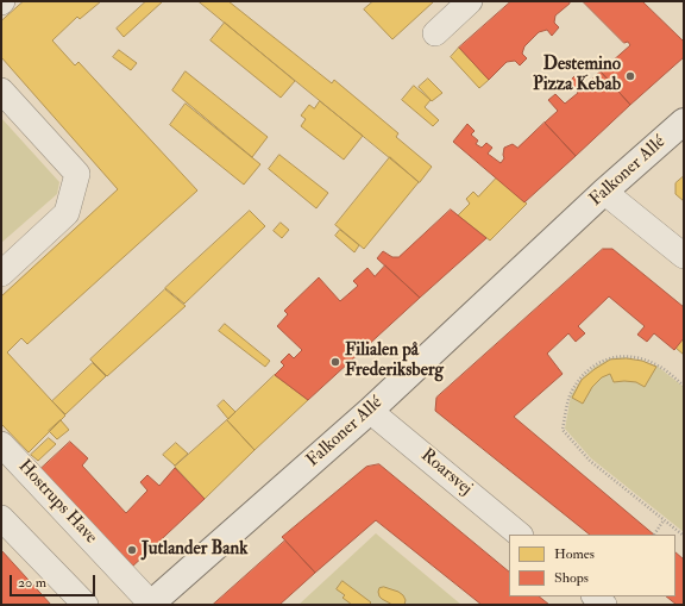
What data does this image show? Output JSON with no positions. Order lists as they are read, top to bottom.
{
  "streets": {
    "street": ["Falkoner Allé", "Roarsvej", "Hostrups Have"]
  },
  "crossings": [
    ["Falkoner Allé", "Roarsvej"],
    ["Falkoner Allé", "Hostrups Have"]
  ],
  "places": ["Destemino Pizza Kebab", "Filialen på Frederiksberg", "Jutlander Bank"],
  "legend": ["Homes", "Shops"],
  "scale_bar": "20 m"
}
